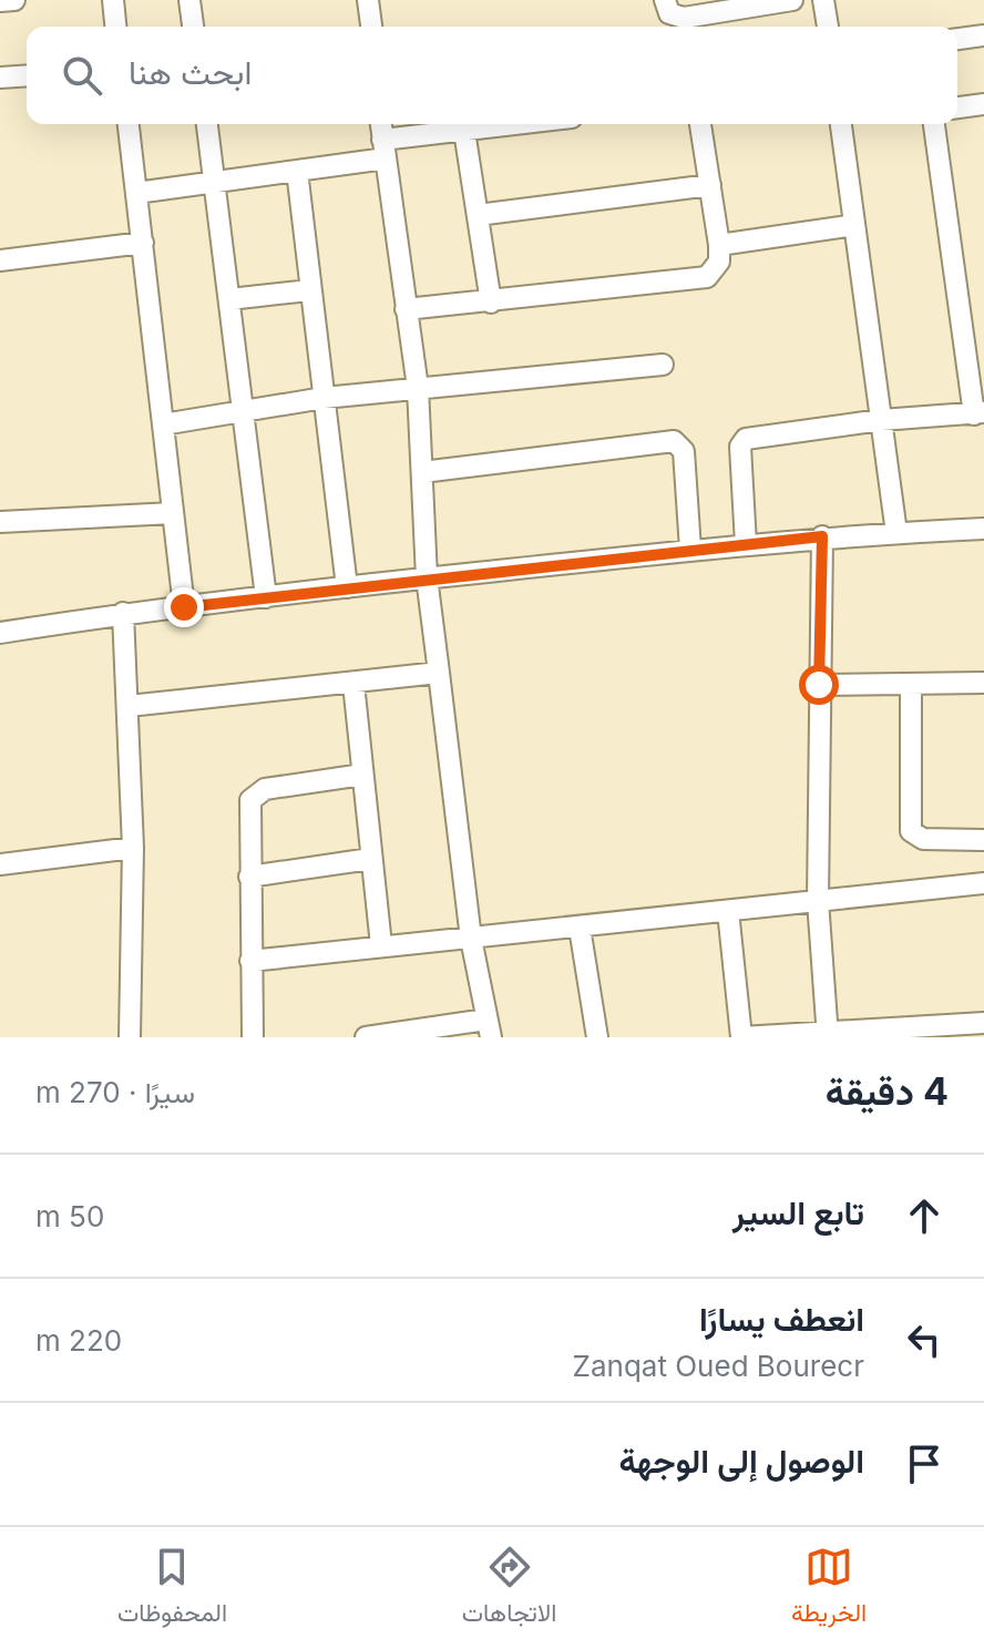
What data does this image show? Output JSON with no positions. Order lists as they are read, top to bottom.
{
  "page": {
    "search": "ابحث هنا",
    "heading": ["4 دقيقة", "سيرًا · 270 m"],
    "list": [
      ["تابع السير", "50 m"],
      ["انعطف يسارًا", "Zanqat Oued Bourecr", "220 m"],
      "الوصول إلى الوجهة"
    ],
    "nav": ["الخريطة", "الاتجاهات", "المحفوظات"]
  }
}
